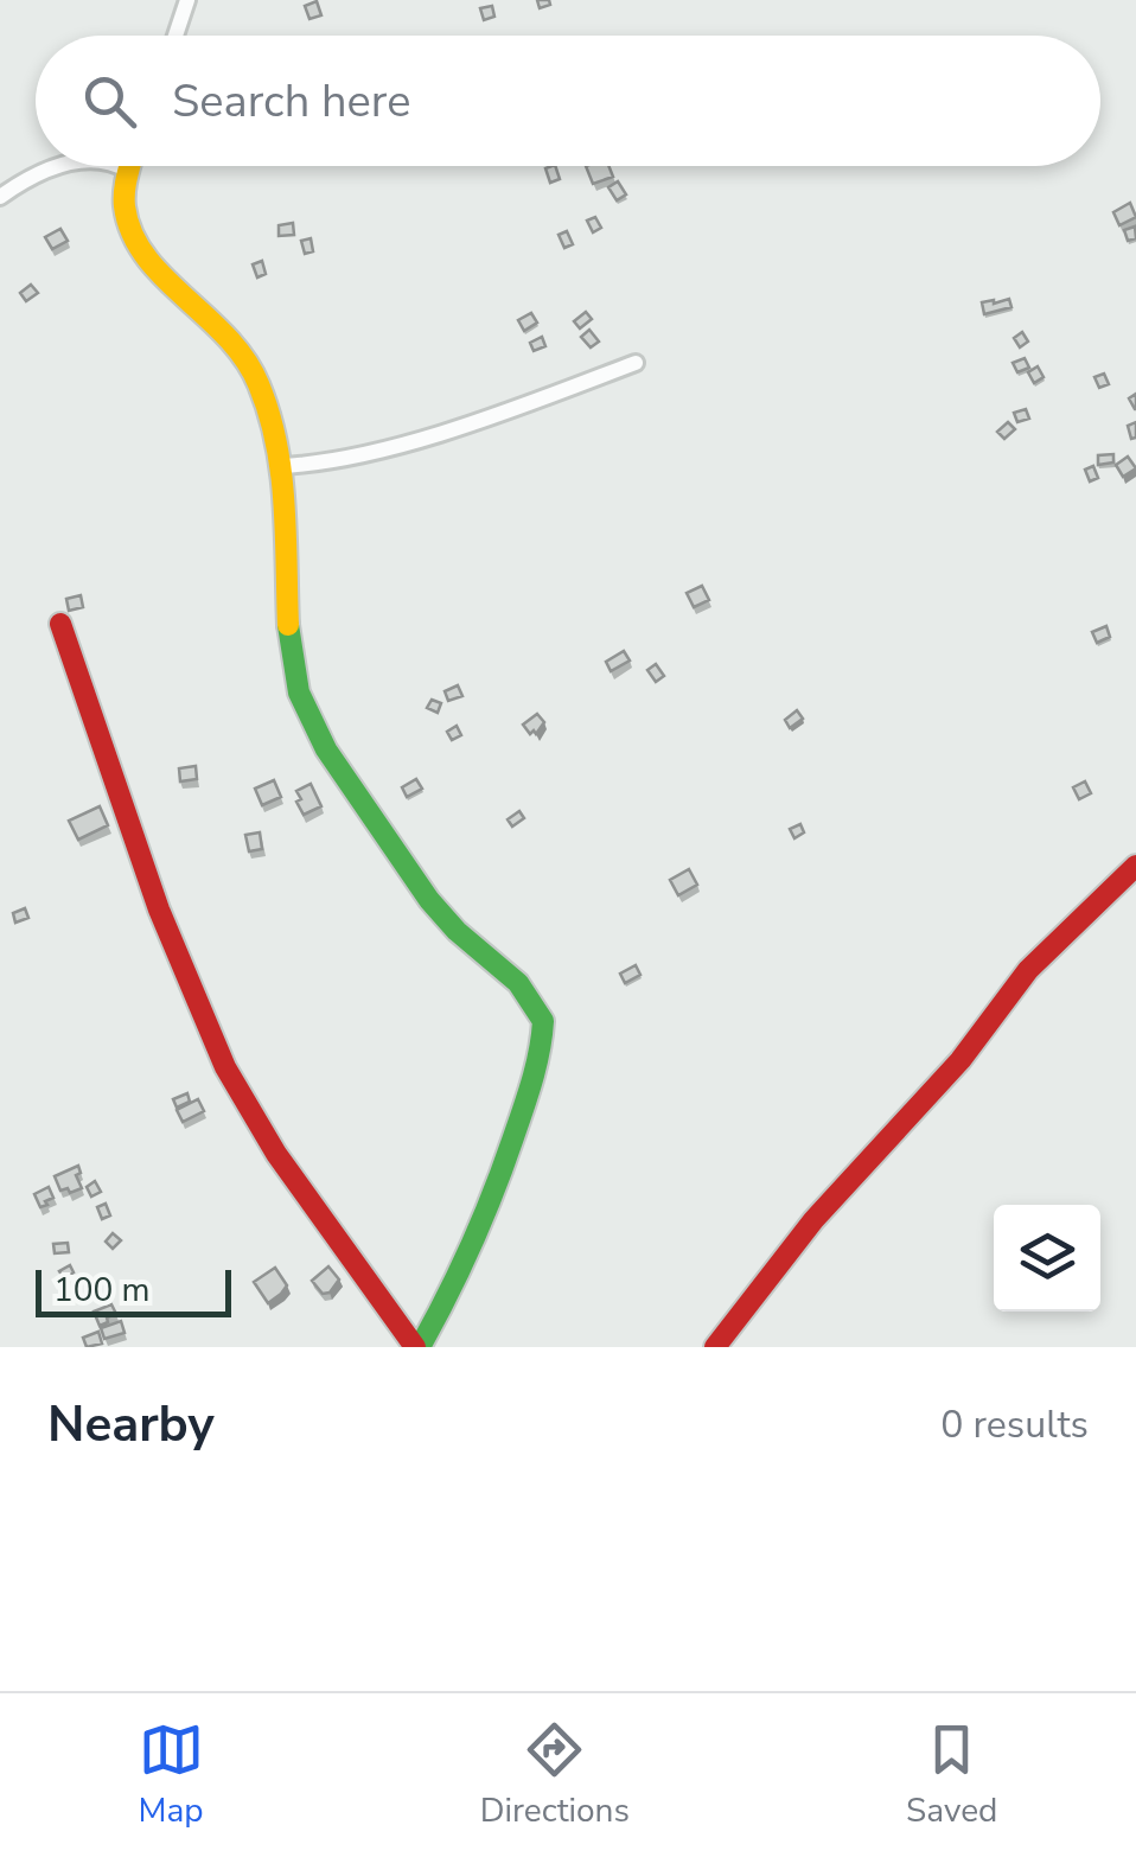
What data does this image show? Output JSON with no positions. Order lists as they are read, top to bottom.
{
  "scale_bar": "100 m",
  "page": {
    "search": "Search here",
    "scale": "100 m",
    "heading": ["Nearby", "0 results"],
    "nav": ["Map", "Directions", "Saved"]
  }
}
